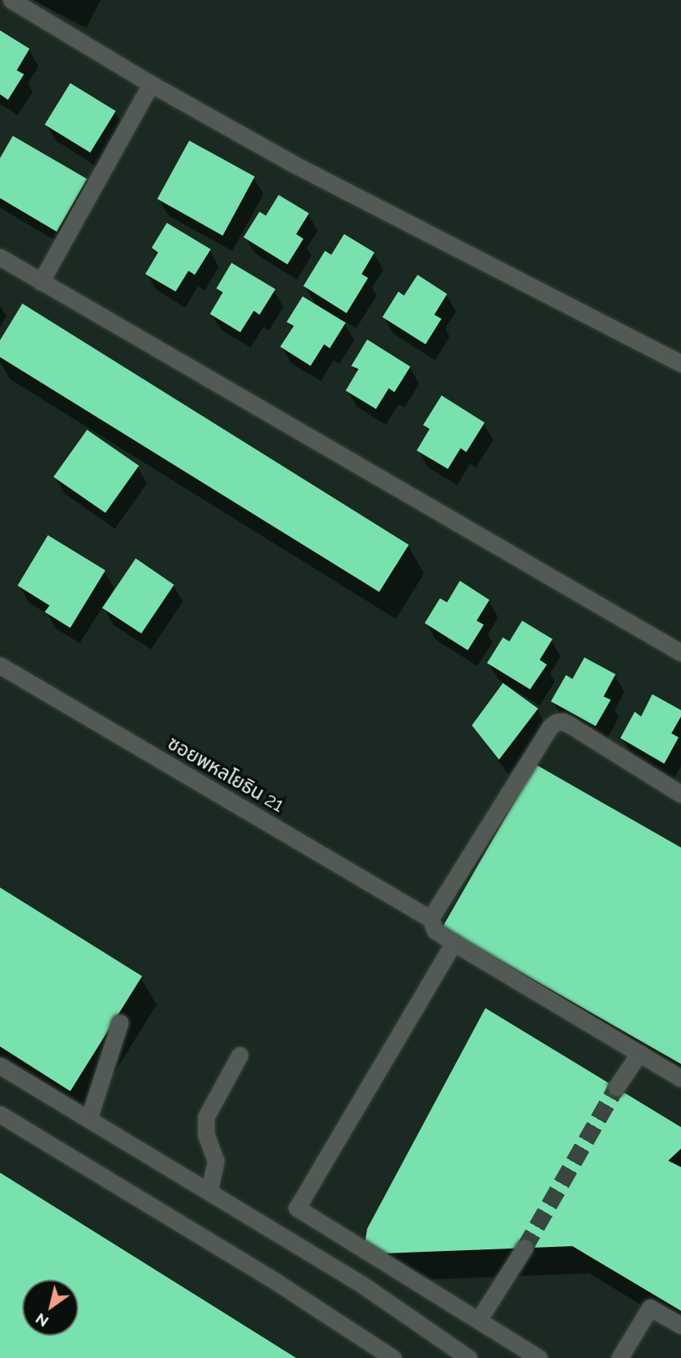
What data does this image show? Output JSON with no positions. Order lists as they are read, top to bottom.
{
  "streets": {
    "street": ["ซอยพหลโยธิน 21"]
  },
  "north": "bottom left"
}
